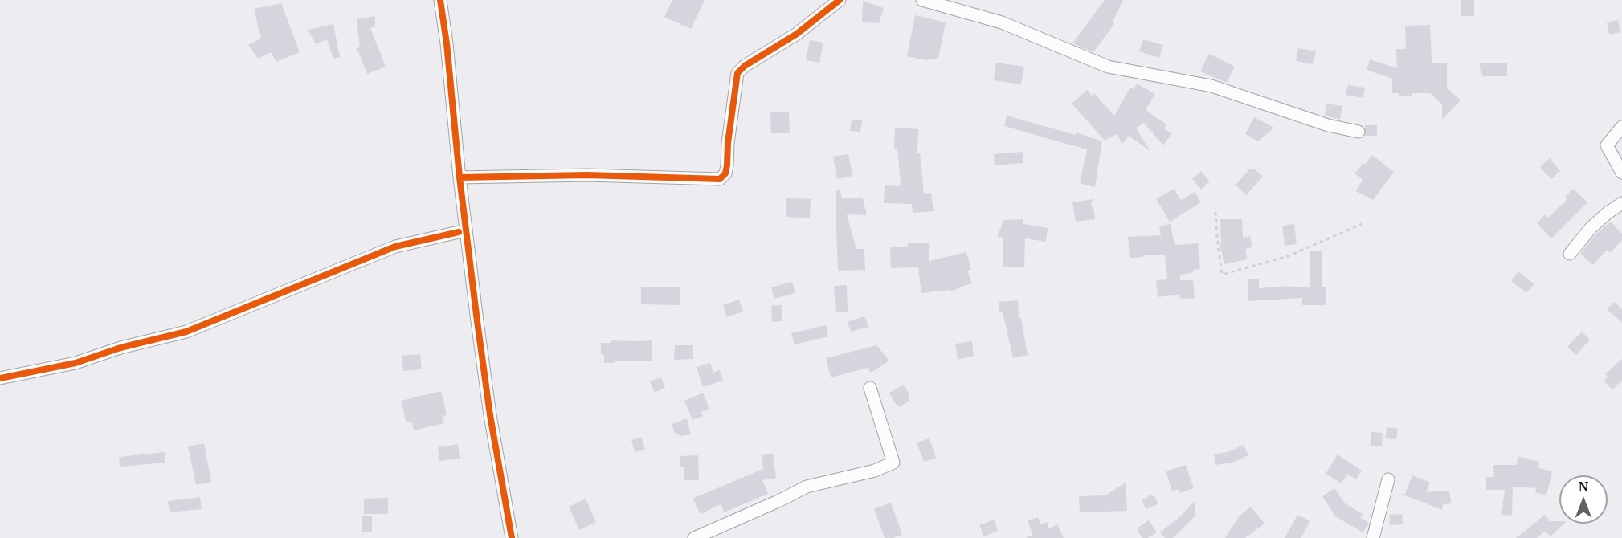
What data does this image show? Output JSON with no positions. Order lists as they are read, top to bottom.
{
  "north": "top"
}
